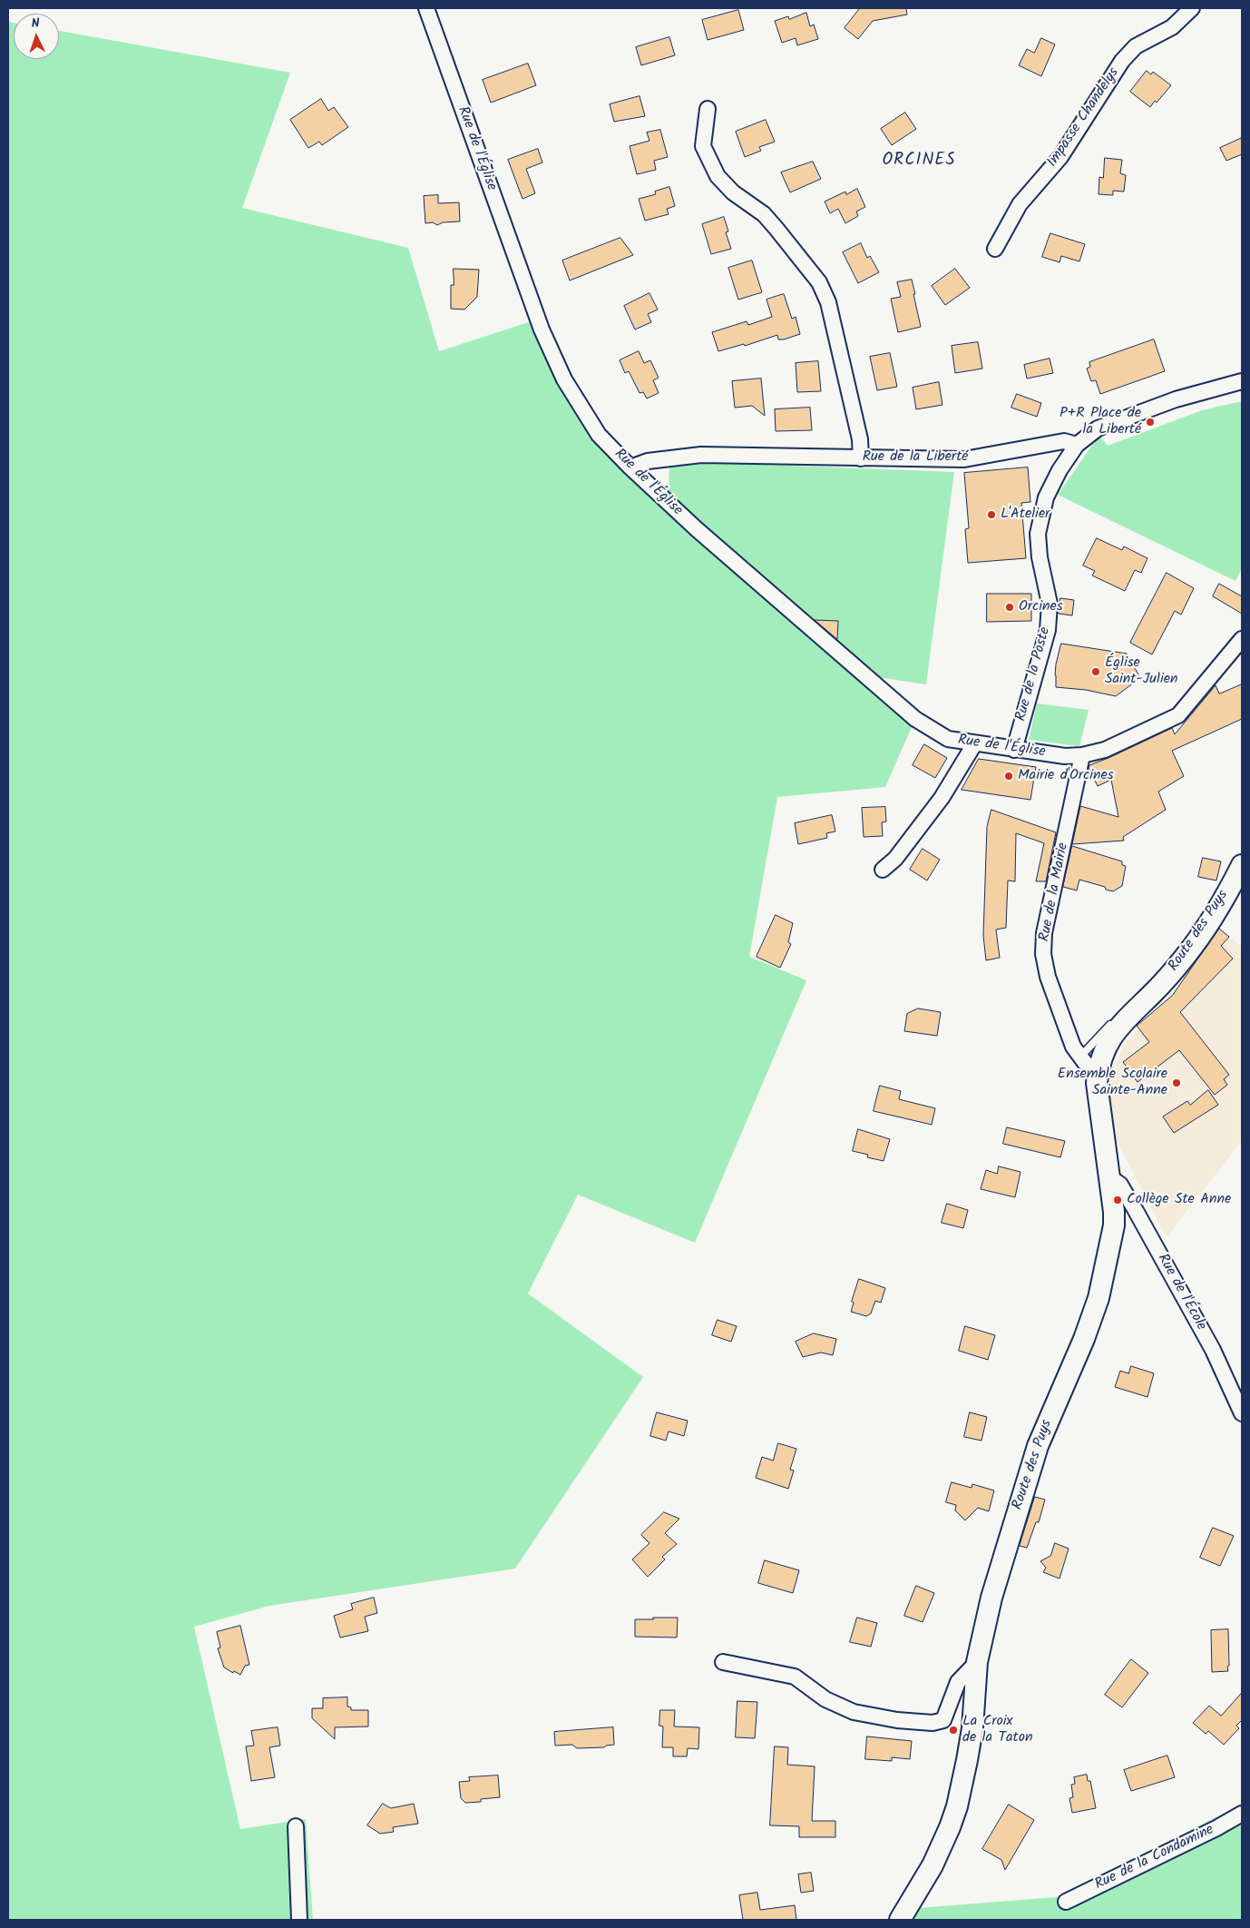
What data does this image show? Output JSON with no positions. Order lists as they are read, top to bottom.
{
  "streets": {
    "main road": ["Route des Puys"],
    "street": [
      "Impasse Chandelys",
      "Rue de l'Église",
      "Rue de la Liberté",
      "Rue de la Poste",
      "Rue de la Mairie",
      "Rue de l'École",
      "Rue de la Condamine"
    ]
  },
  "crossings": [
    ["Rue de l'Église", "Rue de la Liberté"],
    ["Rue de l'Église", "Rue de la Poste"],
    ["Rue de l'Église", "Rue de la Mairie"],
    ["Rue de la Liberté", "Rue de la Poste"],
    ["Rue de la Mairie", "Route des Puys"],
    ["Route des Puys", "Rue de l'École"]
  ],
  "districts": ["ORCINES"],
  "places": [
    "P+R Place de la Liberté",
    "L'Atelier",
    "Orcines",
    "Église Saint-Julien",
    "Mairie d'Orcines",
    "Ensemble Scolaire Sainte-Anne",
    "Collège Ste Anne",
    "La Croix de la Taton"
  ],
  "north": "top"
}
